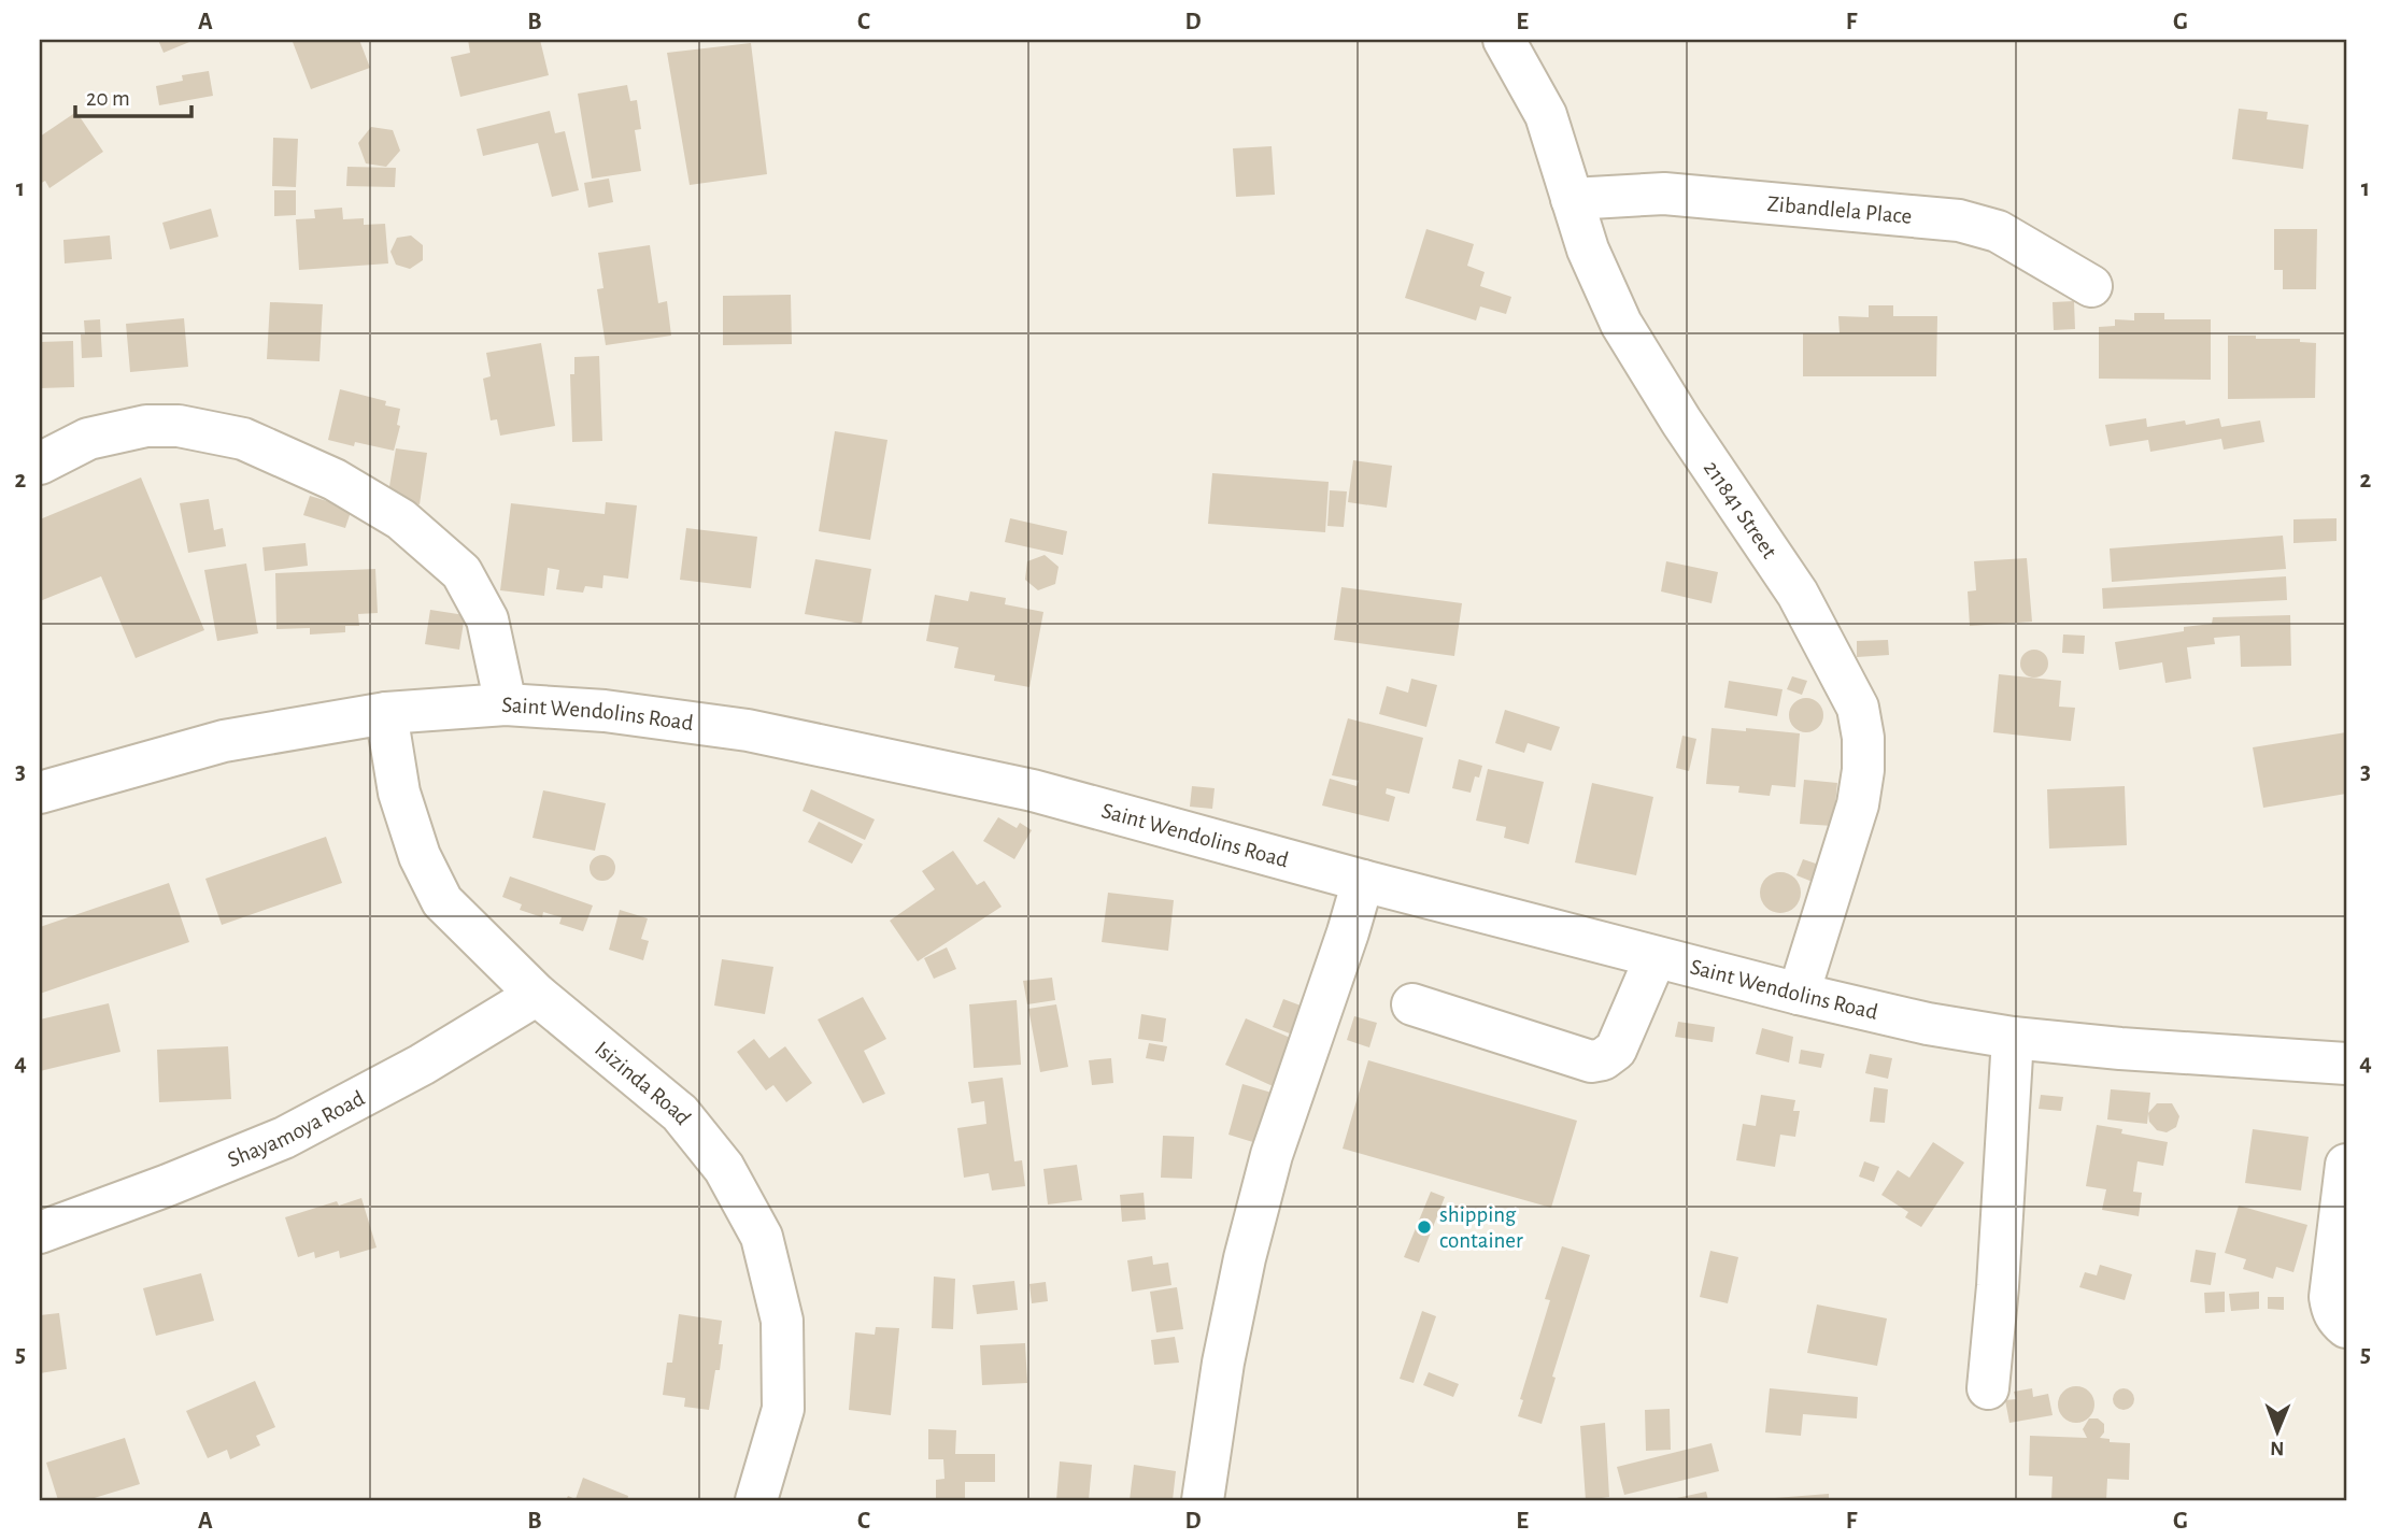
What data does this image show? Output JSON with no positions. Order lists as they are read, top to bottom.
{
  "streets": {
    "street": [
      "Zibandlela Place",
      "211841 Street",
      "Saint Wendolins Road",
      "Isizinda Road",
      "Shayamoya Road"
    ]
  },
  "crossings": [
    ["Zibandlela Place", "211841 Street"],
    ["211841 Street", "Saint Wendolins Road"],
    ["Saint Wendolins Road", "Isizinda Road"],
    ["Isizinda Road", "Shayamoya Road"]
  ],
  "places": ["shipping container"],
  "scale_bar": "20 m",
  "north": "bottom",
  "grid": {
    "columns": [
      "A",
      "B",
      "C",
      "D",
      "E",
      "F",
      "G"
    ],
    "rows": [
      "1",
      "2",
      "3",
      "4",
      "5"
    ]
  }
}
